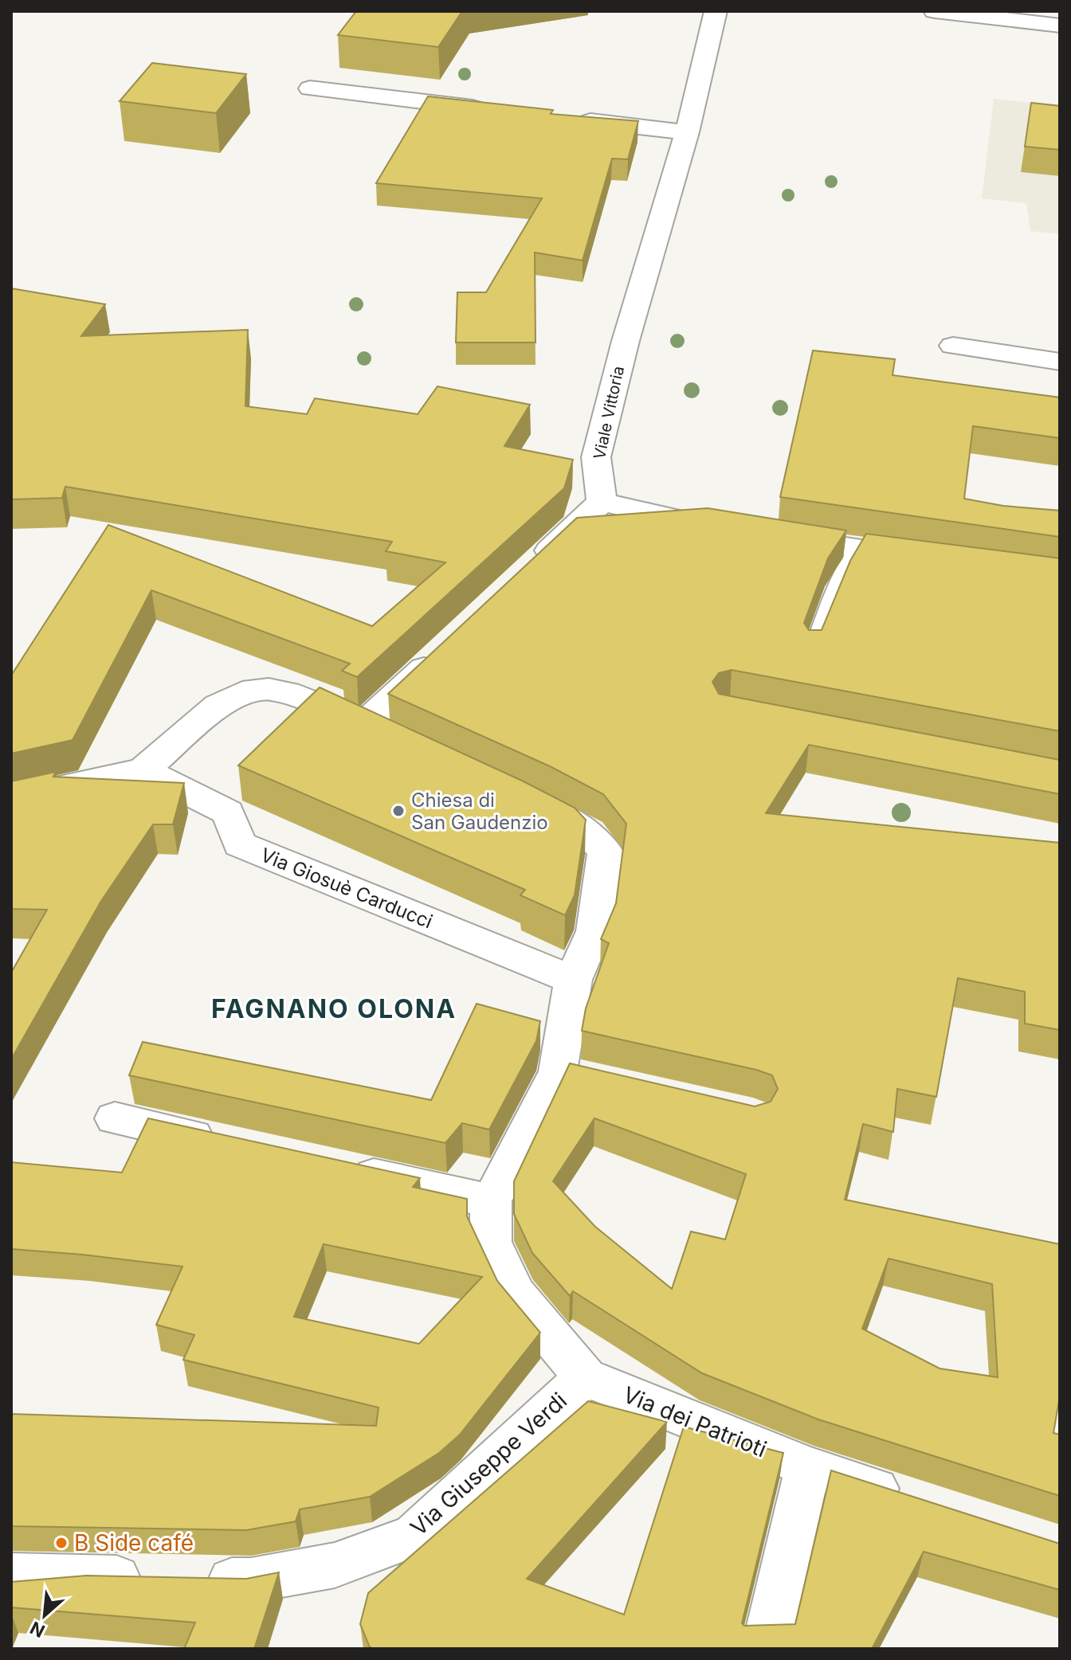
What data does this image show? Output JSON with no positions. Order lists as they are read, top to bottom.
{
  "streets": {
    "street": [
      "Viale Vittoria",
      "Via Giosuè Carducci",
      "Via dei Patrioti",
      "Via Giuseppe Verdi"
    ]
  },
  "crossings": [
    ["Via dei Patrioti", "Via Giuseppe Verdi"]
  ],
  "districts": ["FAGNANO OLONA"],
  "places": ["Chiesa di San Gaudenzio", "B Side café"],
  "north": "bottom left"
}
